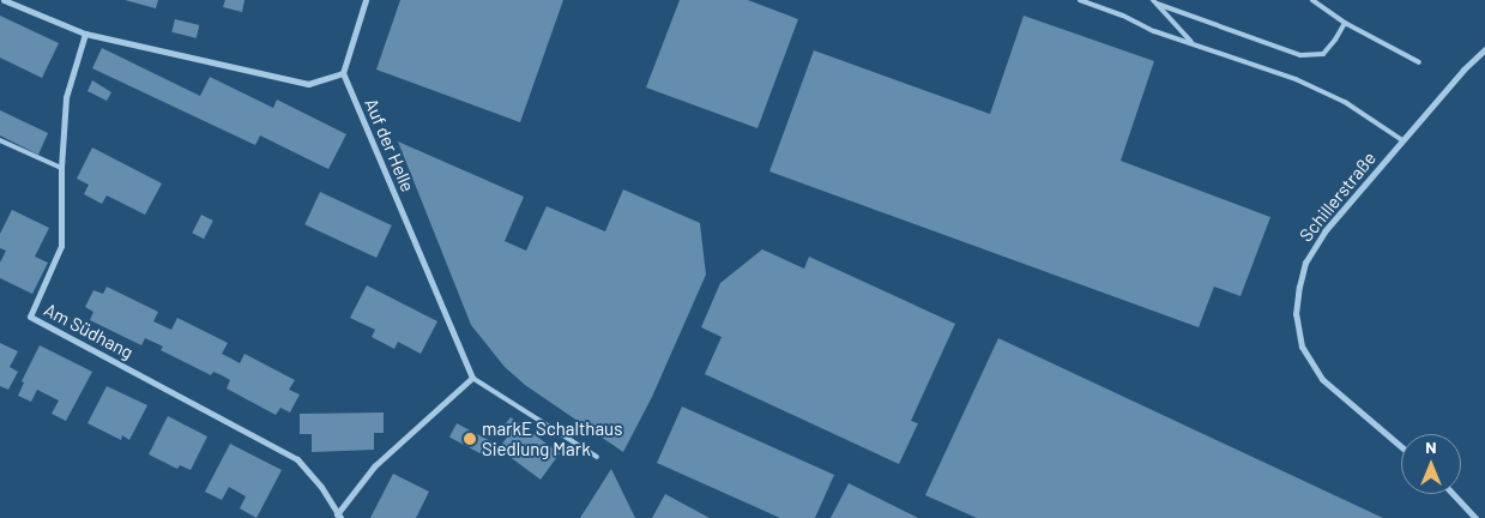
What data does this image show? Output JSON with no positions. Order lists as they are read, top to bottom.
{
  "streets": {
    "street": ["Auf der Helle", "Schillerstraße", "Am Südhang"]
  },
  "places": ["markE Schalthaus Siedlung Mark"],
  "north": "top"
}
